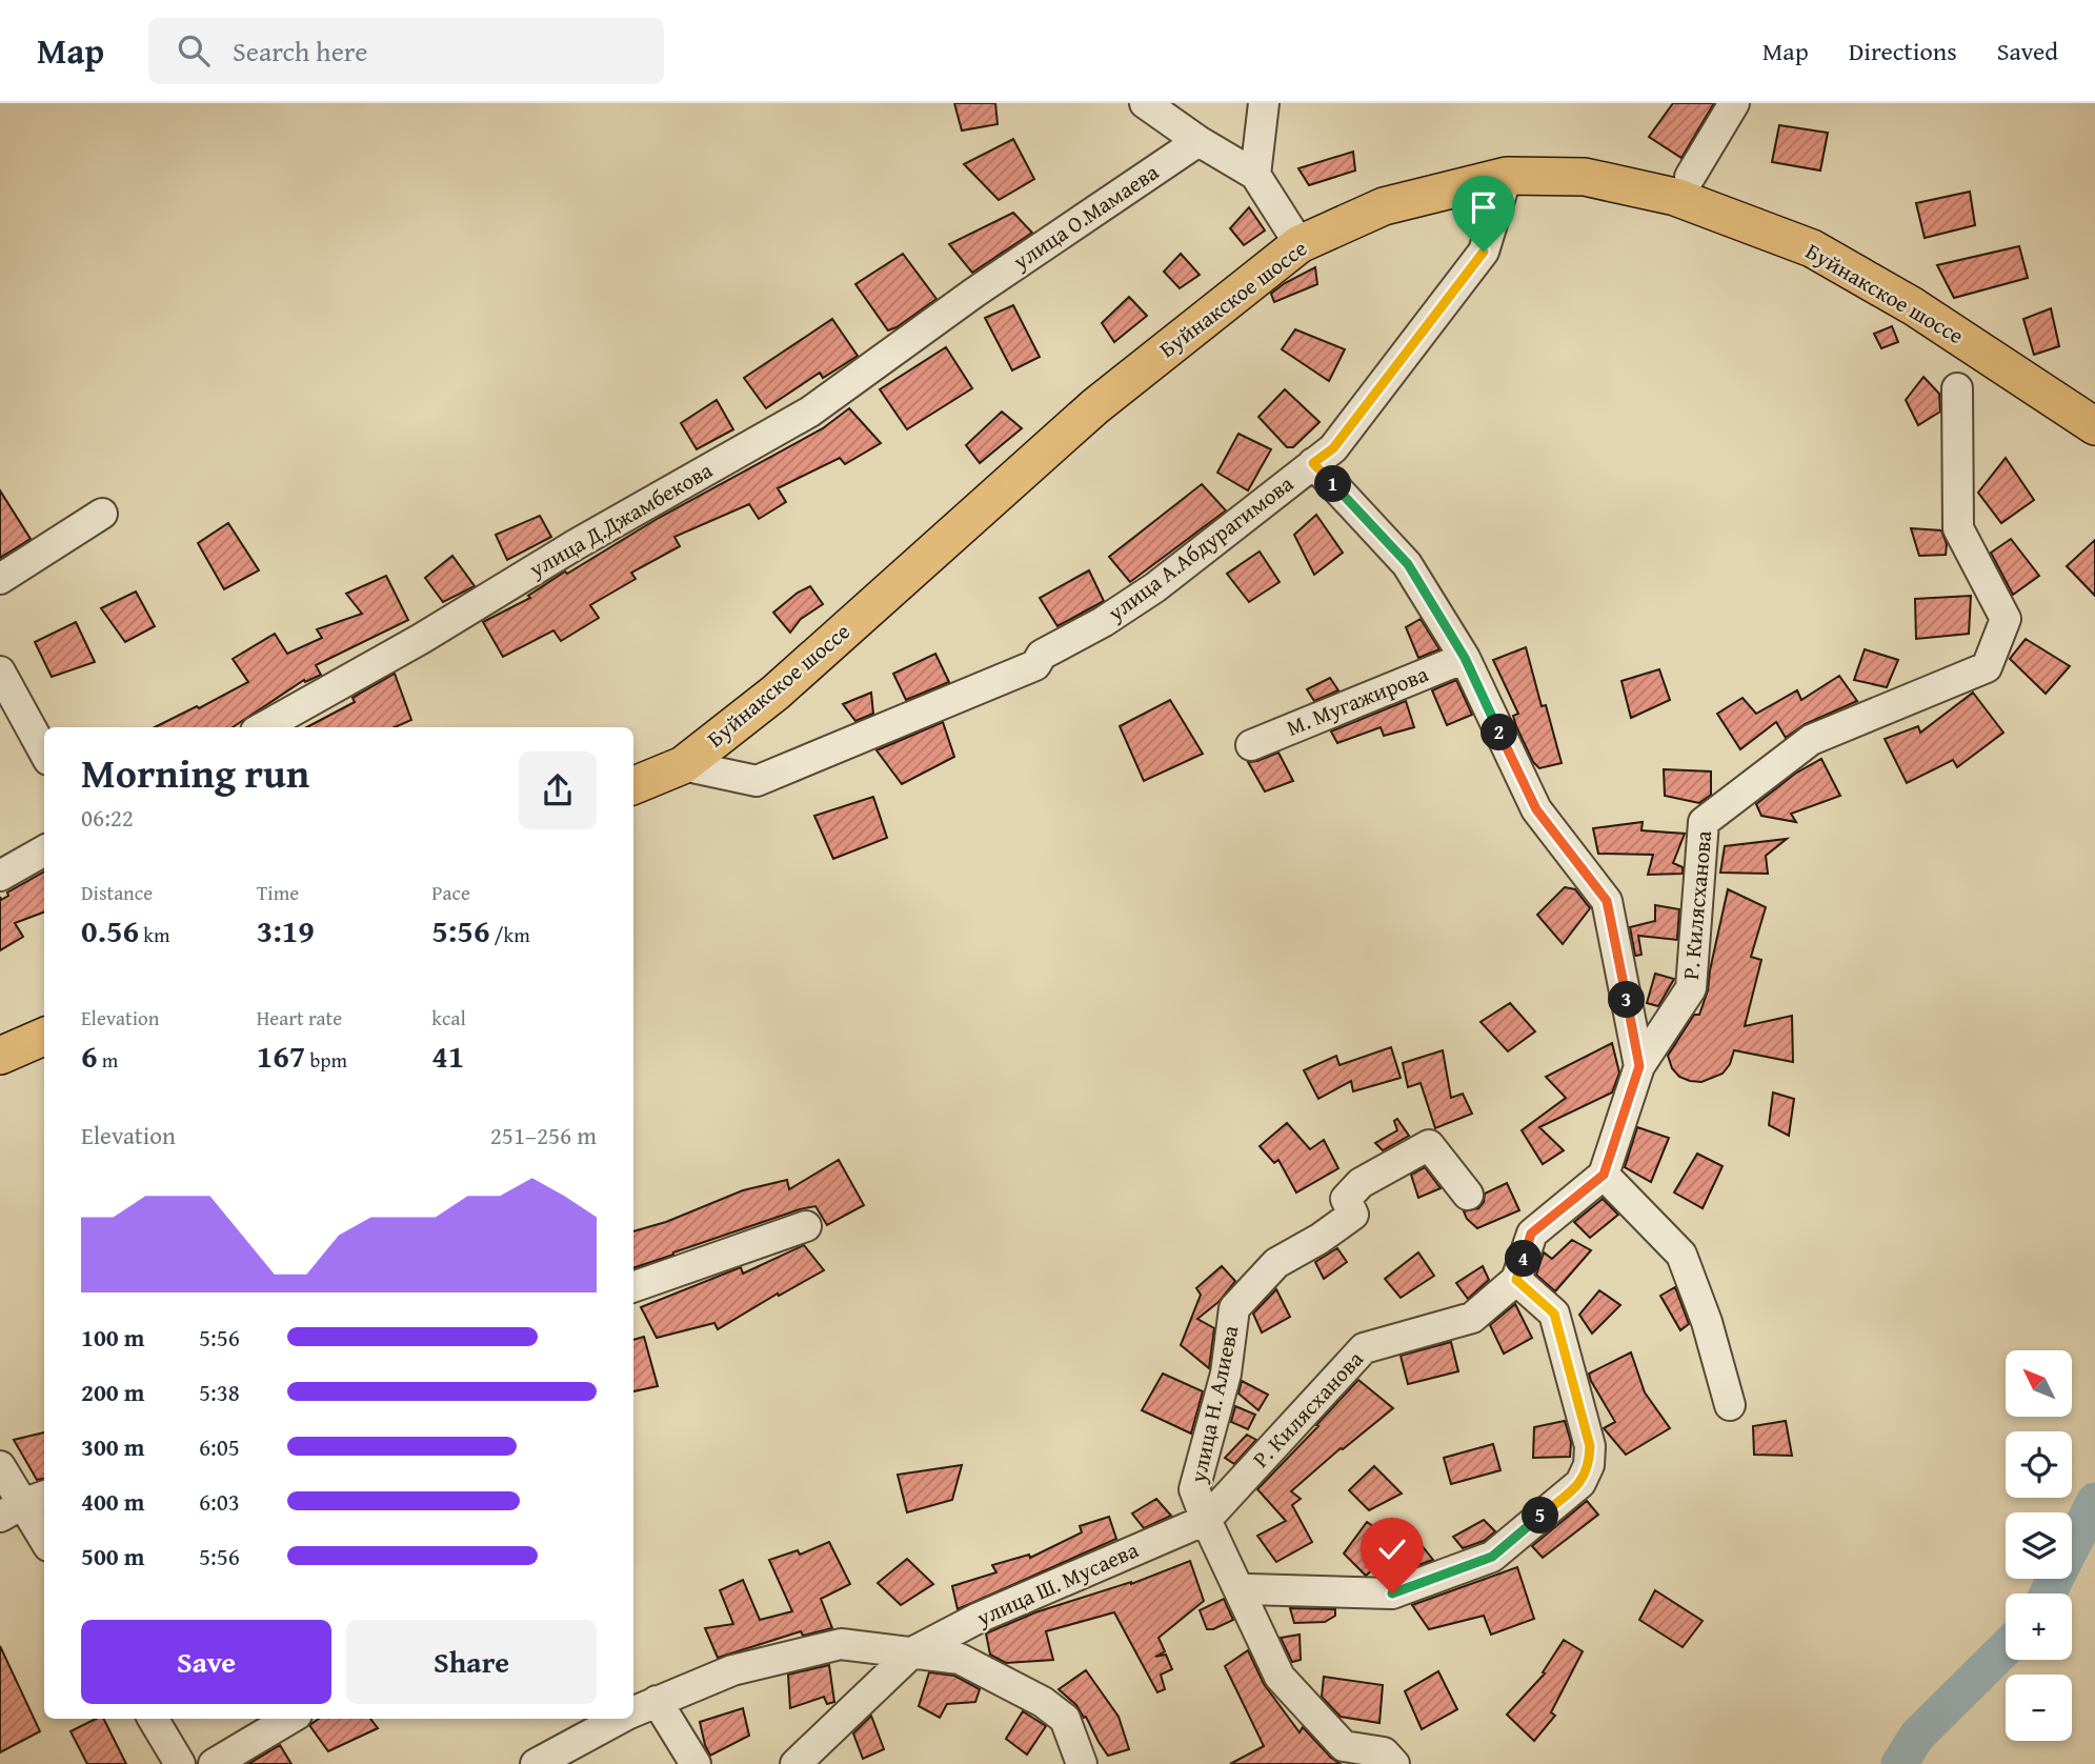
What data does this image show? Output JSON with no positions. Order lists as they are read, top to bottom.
{
  "streets": {
    "main road": ["Буйнакское шоссе"],
    "street": [
      "улица О.Мамаева",
      "улица Д.Джамбекова",
      "улица А.Абдурагимова",
      "М. Мугажирова",
      "Р. Килясханова",
      "улица Н. Алиева",
      "улица Ш. Мусаева"
    ]
  },
  "crossings": [
    ["улица О.Мамаева", "улица Д.Джамбекова"],
    ["Буйнакское шоссе", "улица А.Абдурагимова"],
    ["Р. Килясханова", "улица Н. Алиева"],
    ["Р. Килясханова", "улица Ш. Мусаева"],
    ["улица Н. Алиева", "улица Ш. Мусаева"]
  ],
  "north": "top left",
  "page": {
    "header": "Map",
    "search": "Search here",
    "nav": ["Map", "Directions", "Saved"],
    "pins": [
      "1",
      "2",
      "3",
      "4",
      "5"
    ],
    "heading": ["Morning run", "06:22"],
    "stats": [
      ["Distance", "0.56 km"],
      ["Time", "3:19"],
      ["Pace", "5:56 /km"],
      ["Elevation", "6 m"],
      ["Heart rate", "167 bpm"],
      ["kcal", "41"]
    ],
    "chart": ["Elevation", "251–256 m"],
    "list": [
      {
        "name": "100 m",
        "note": "5:56"
      },
      {
        "name": "200 m",
        "note": "5:38"
      },
      {
        "name": "300 m",
        "note": "6:05"
      },
      {
        "name": "400 m",
        "note": "6:03"
      },
      {
        "name": "500 m",
        "note": "5:56"
      }
    ],
    "map_buttons": ["+", "−"],
    "buttons": ["Save", "Share"]
  }
}
